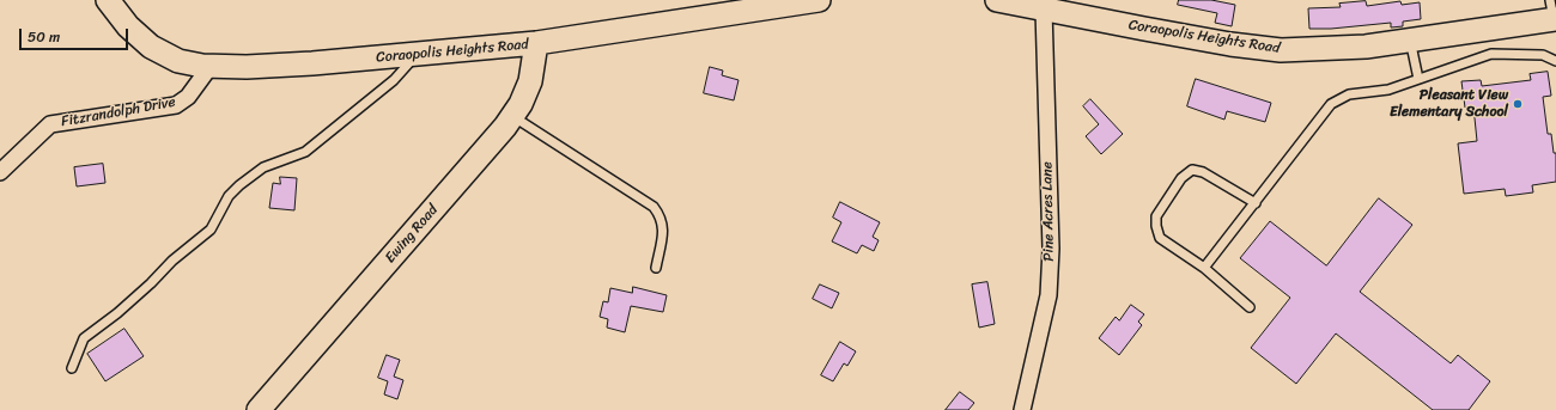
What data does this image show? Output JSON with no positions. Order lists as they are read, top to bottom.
{
  "streets": {
    "street": [
      "Coraopolis Heights Road",
      "Fitzrandolph Drive",
      "Pine Acres Lane",
      "Ewing Road"
    ]
  },
  "crossings": [
    ["Coraopolis Heights Road", "Fitzrandolph Drive"],
    ["Coraopolis Heights Road", "Pine Acres Lane"],
    ["Coraopolis Heights Road", "Ewing Road"]
  ],
  "places": ["Pleasant View Elementary School"],
  "scale_bar": "50 m"
}
